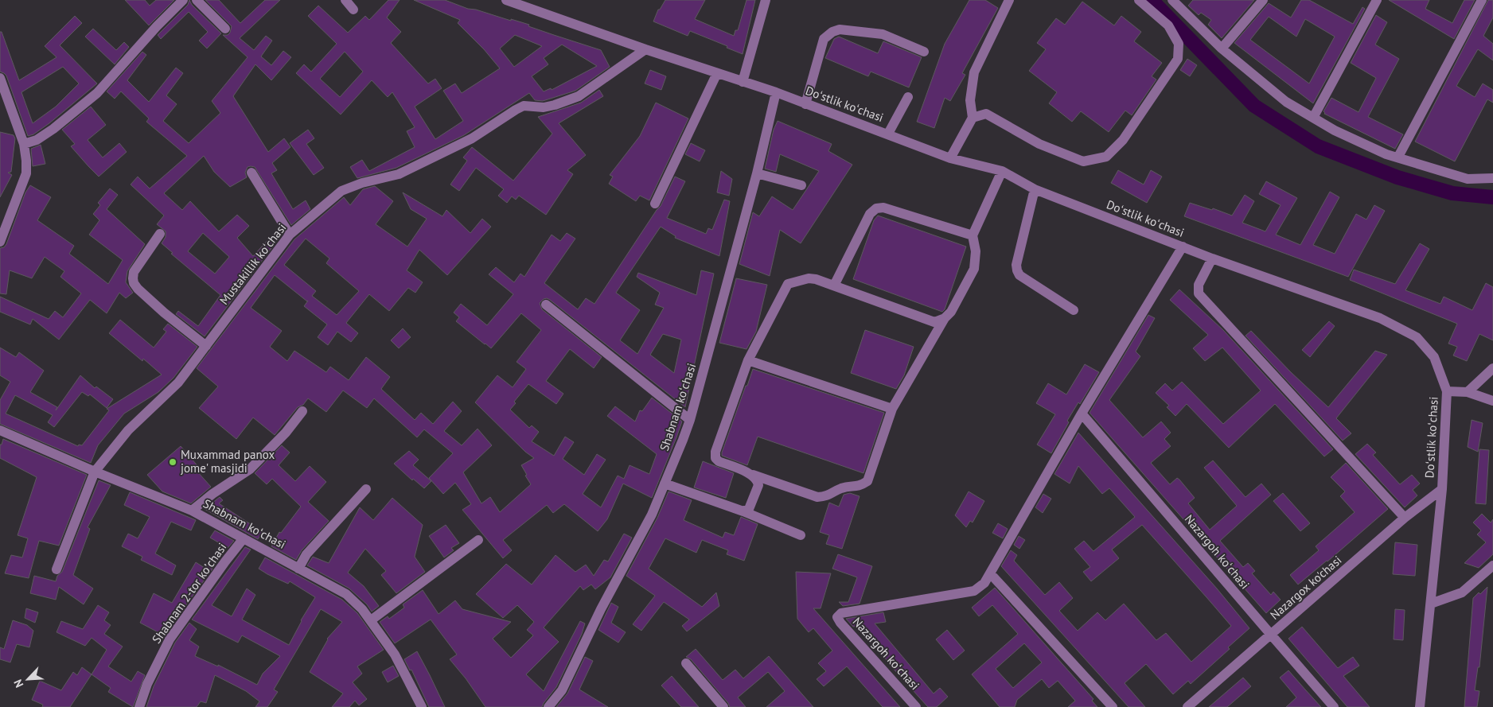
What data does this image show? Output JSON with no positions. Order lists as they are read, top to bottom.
{
  "streets": {
    "street": [
      "Doʻstlik koʻchasi",
      "Mustakillik koʻchasi",
      "Shabnam koʻchasi",
      "Nazargoh koʻchasi",
      "Nazargox ko'chasi",
      "Shabnam 2-tor koʼchasi"
    ]
  },
  "crossings": [
    ["Doʻstlik koʻchasi", "Mustakillik koʻchasi"],
    ["Doʻstlik koʻchasi", "Shabnam koʻchasi"],
    ["Doʻstlik koʻchasi", "Nazargox ko'chasi"],
    ["Mustakillik koʻchasi", "Shabnam koʻchasi"],
    ["Shabnam koʻchasi", "Shabnam 2-tor koʼchasi"],
    ["Nazargoh koʻchasi", "Nazargox ko'chasi"]
  ],
  "places": ["Muxammad panox jome' masjidi"],
  "north": "bottom left"
}
